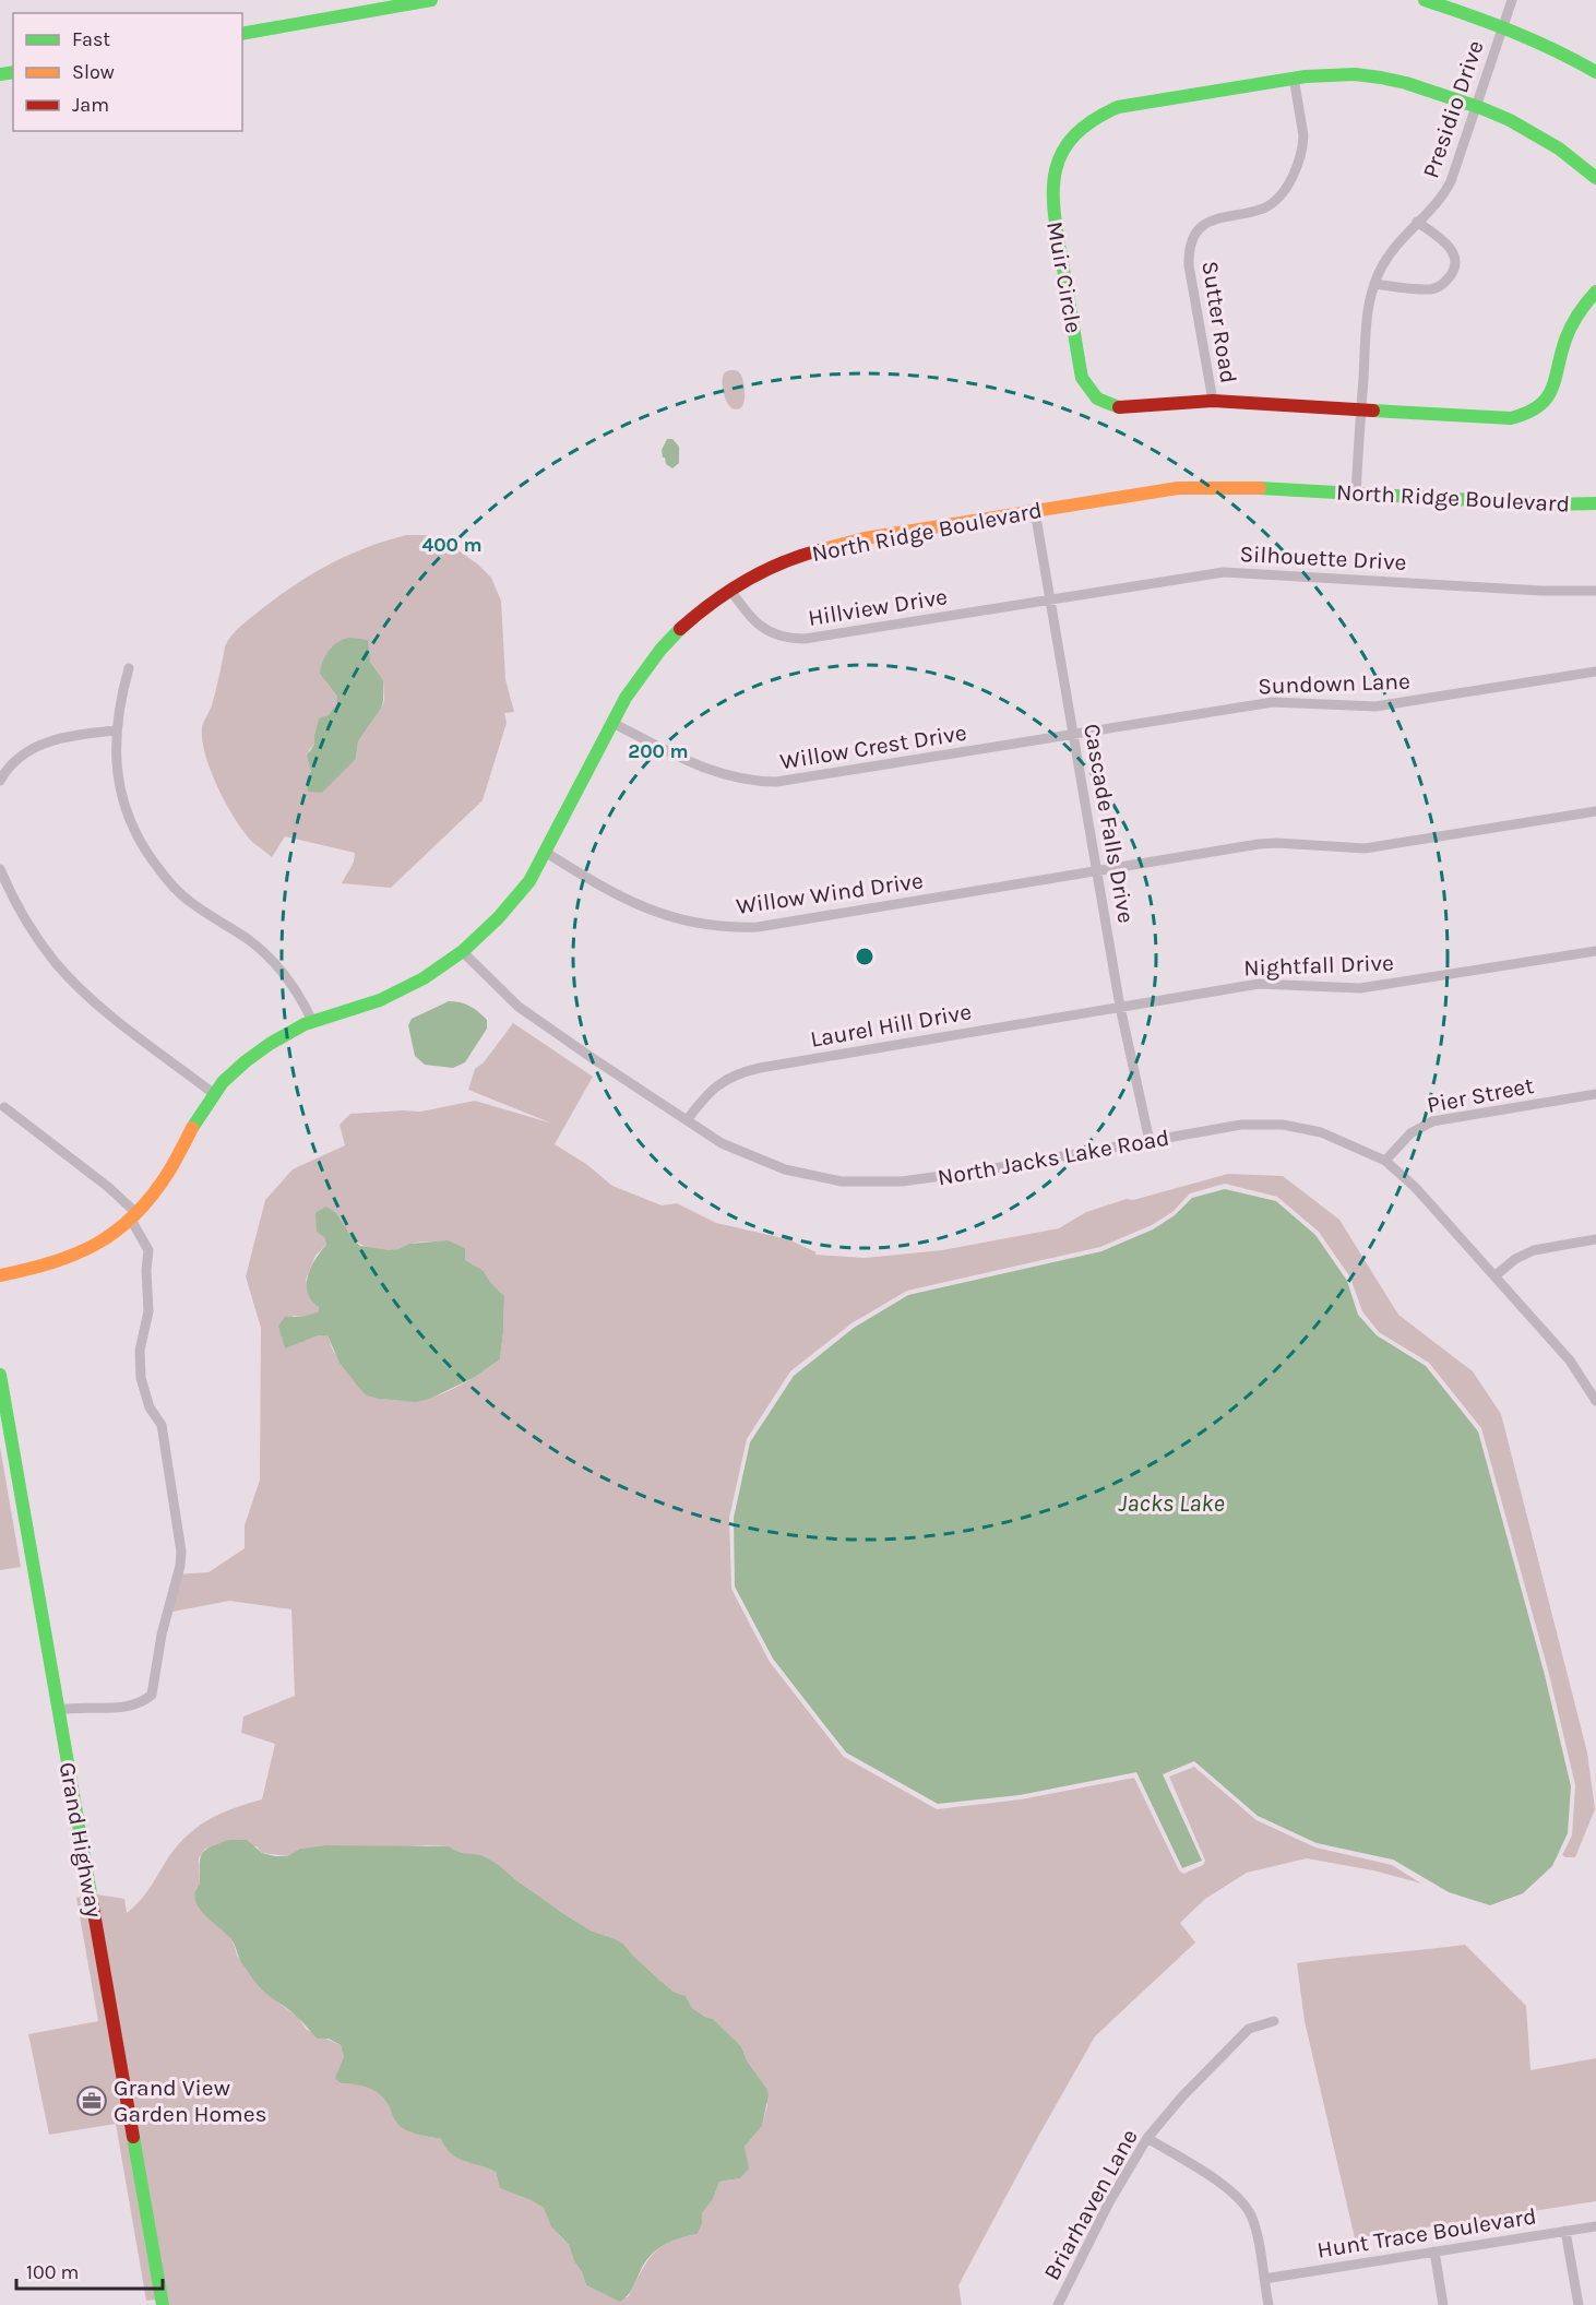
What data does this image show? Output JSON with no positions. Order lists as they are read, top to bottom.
{
  "streets": {
    "street": [
      "Presidio Drive",
      "Muir Circle",
      "Sutter Road",
      "North Ridge Boulevard",
      "Silhouette Drive",
      "Hillview Drive",
      "Sundown Lane",
      "Willow Crest Drive",
      "Cascade Falls Drive",
      "Willow Wind Drive",
      "Nightfall Drive",
      "Laurel Hill Drive",
      "Pier Street",
      "North Jacks Lake Road",
      "Grand Highway",
      "Briarhaven Lane",
      "Hunt Trace Boulevard"
    ]
  },
  "crossings": [
    ["Presidio Drive", "Muir Circle"],
    ["Presidio Drive", "North Ridge Boulevard"],
    ["Muir Circle", "Sutter Road"],
    ["North Ridge Boulevard", "Hillview Drive"],
    ["North Ridge Boulevard", "Willow Crest Drive"],
    ["North Ridge Boulevard", "Cascade Falls Drive"],
    ["North Ridge Boulevard", "Willow Wind Drive"],
    ["North Ridge Boulevard", "North Jacks Lake Road"],
    ["Silhouette Drive", "Hillview Drive"],
    ["Silhouette Drive", "Cascade Falls Drive"],
    ["Hillview Drive", "Cascade Falls Drive"],
    ["Sundown Lane", "Willow Crest Drive"],
    ["Sundown Lane", "Cascade Falls Drive"],
    ["Willow Crest Drive", "Cascade Falls Drive"],
    ["Cascade Falls Drive", "Willow Wind Drive"],
    ["Cascade Falls Drive", "Nightfall Drive"],
    ["Cascade Falls Drive", "Laurel Hill Drive"],
    ["Cascade Falls Drive", "North Jacks Lake Road"],
    ["Nightfall Drive", "Laurel Hill Drive"],
    ["Laurel Hill Drive", "North Jacks Lake Road"],
    ["Pier Street", "North Jacks Lake Road"]
  ],
  "water": ["Jacks Lake"],
  "places": {
    "office": ["Grand View Garden Homes"]
  },
  "legend": ["Fast", "Slow", "Jam"],
  "scale_bar": "100 m",
  "rings": ["400 m", "200 m"]
}
